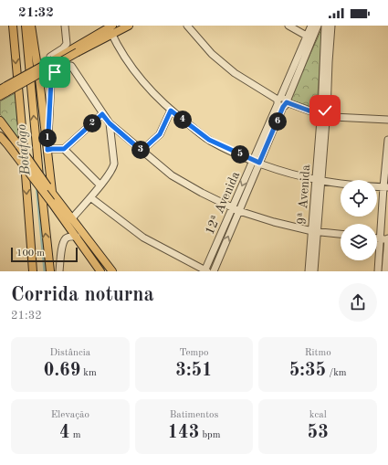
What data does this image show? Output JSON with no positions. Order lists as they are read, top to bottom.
{
  "streets": {
    "street": ["9ª Avenida", "12ª Avenida"]
  },
  "water": ["Botafogo"],
  "scale_bar": "100 m",
  "page": {
    "status": "21:32",
    "pins": [
      "4",
      "6",
      "2",
      "1",
      "3",
      "5"
    ],
    "scale": "100 m",
    "heading": ["Corrida noturna", "21:32"],
    "stats": [
      ["Distância", "0.69 km"],
      ["Tempo", "3:51"],
      ["Ritmo", "5:35 /km"],
      ["Elevação", "4 m"],
      ["Batimentos", "143 bpm"],
      ["kcal", "53"]
    ]
  }
}
